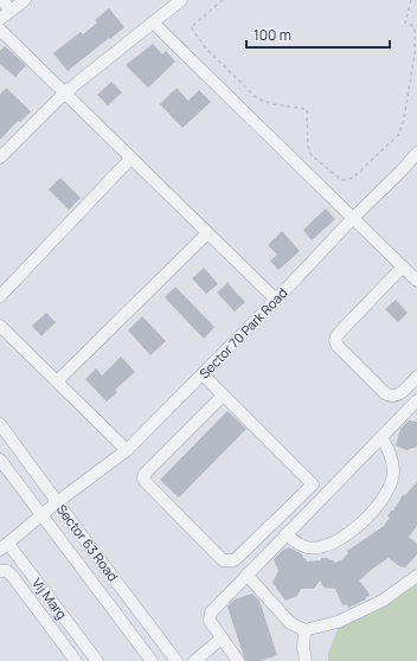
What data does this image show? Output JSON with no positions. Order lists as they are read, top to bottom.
{
  "streets": {
    "street": ["Sector 70 Park Road", "Sector 63 Road", "Vij Marg"]
  },
  "crossings": [
    ["Sector 70 Park Road", "Sector 63 Road"],
    ["Sector 70 Park Road", "Vij Marg"]
  ],
  "scale_bar": "100 m"
}
